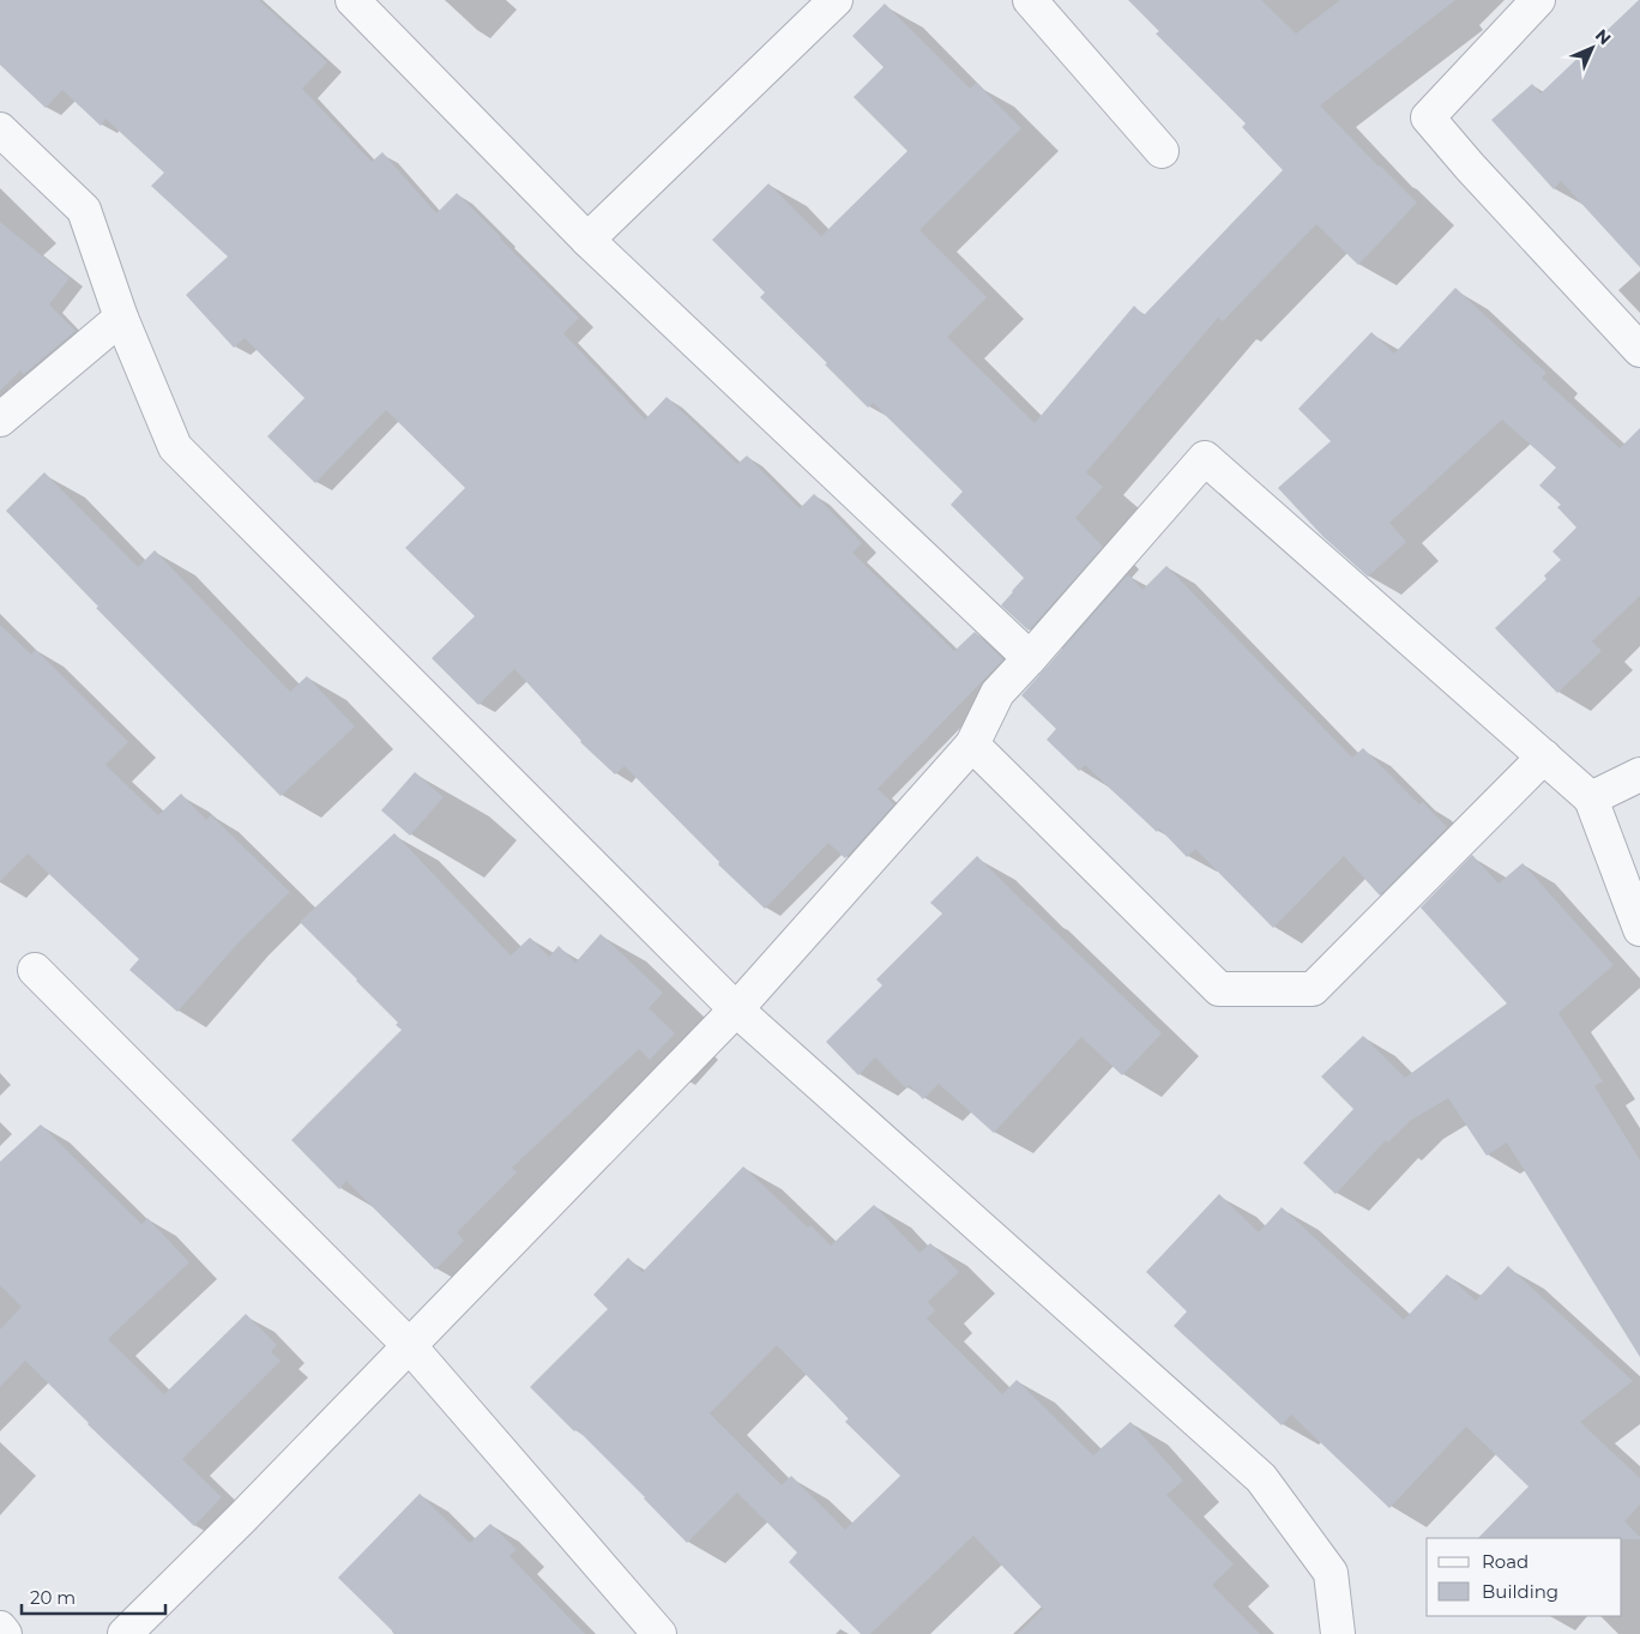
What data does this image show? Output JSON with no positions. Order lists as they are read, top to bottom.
{
  "legend": ["Road", "Building"],
  "scale_bar": "20 m",
  "north": "top right"
}
